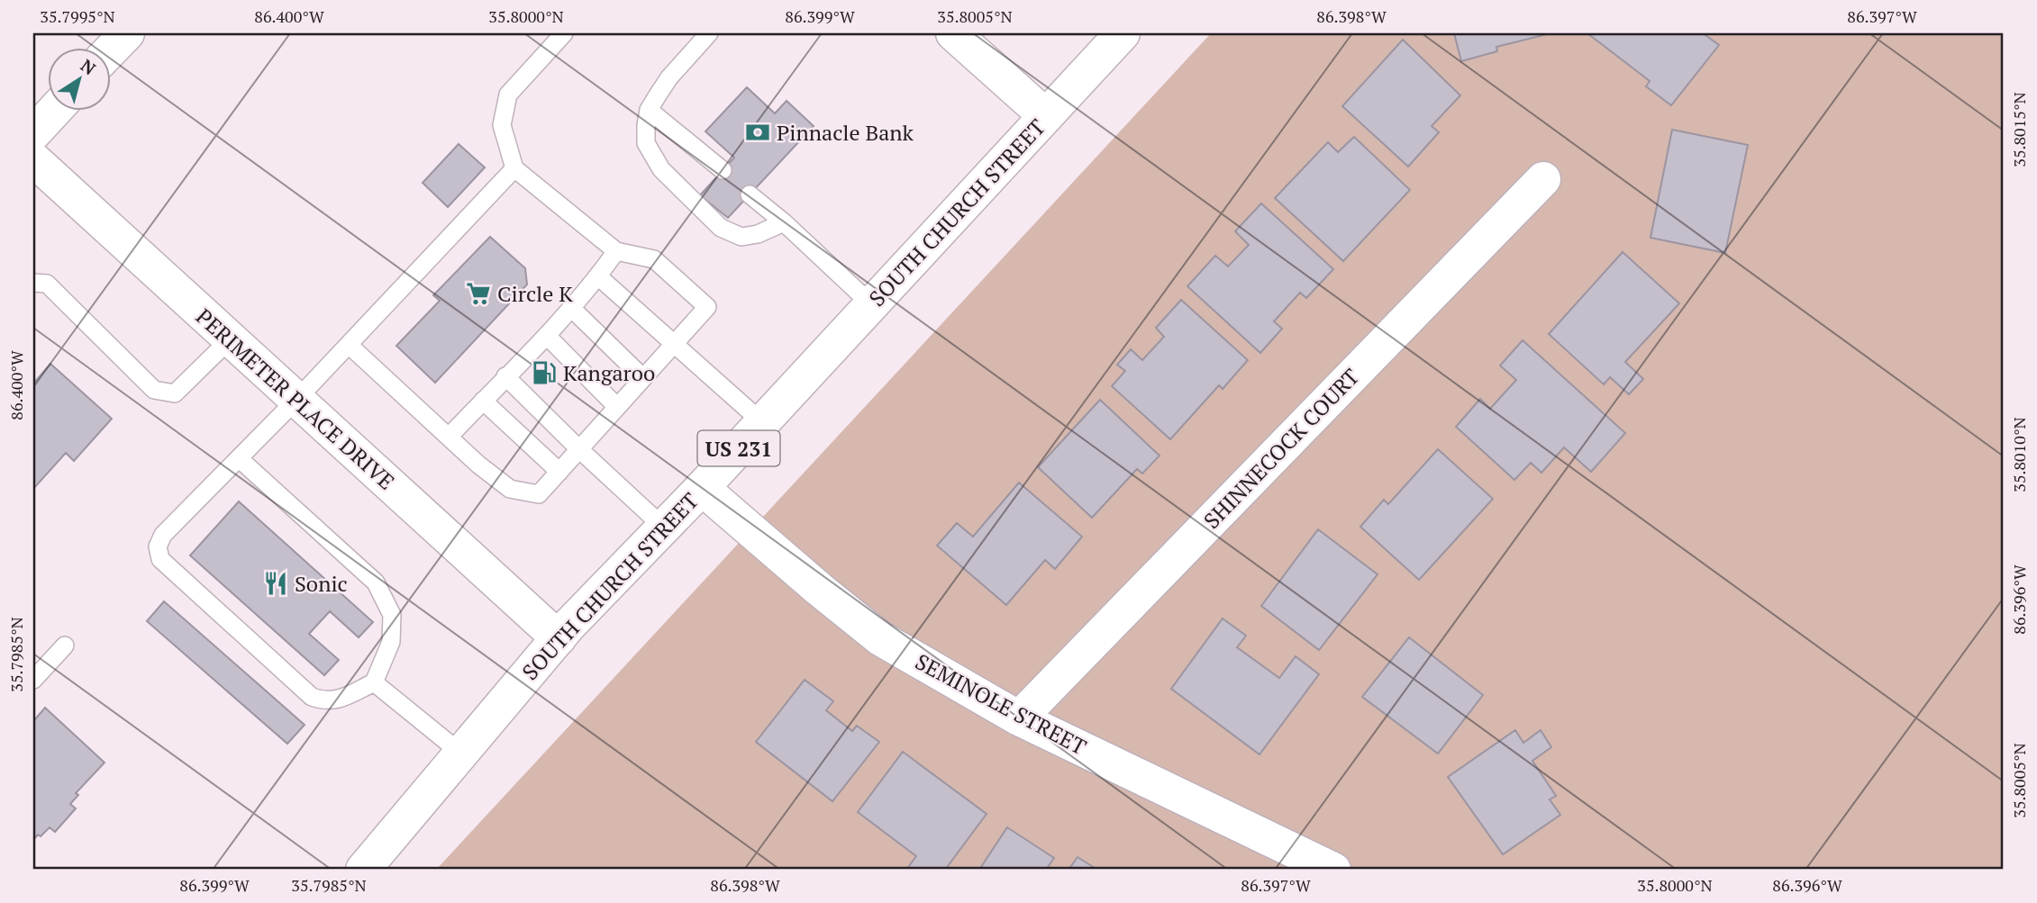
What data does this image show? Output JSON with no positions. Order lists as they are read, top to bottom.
{
  "streets": {
    "main road": [
      "SOUTH CHURCH STREET",
      "PERIMETER PLACE DRIVE",
      "US 231",
      "SHINNECOCK COURT",
      "SEMINOLE STREET"
    ]
  },
  "crossings": [
    ["SOUTH CHURCH STREET", "PERIMETER PLACE DRIVE"],
    ["SOUTH CHURCH STREET", "SEMINOLE STREET"],
    ["SHINNECOCK COURT", "SEMINOLE STREET"]
  ],
  "places": {
    "bank": ["Pinnacle Bank"],
    "supermarket": ["Circle K"],
    "fuel station": ["Kangaroo"],
    "restaurant": ["Sonic"]
  },
  "north": "top right",
  "coordinates": [
    "35.7995°N",
    "86.400°W",
    "35.8000°N",
    "86.399°W",
    "35.8005°N",
    "86.398°W",
    "86.397°W",
    "35.8015°N",
    "35.8010°N",
    "86.396°W",
    "35.7985°N"
  ]
}
